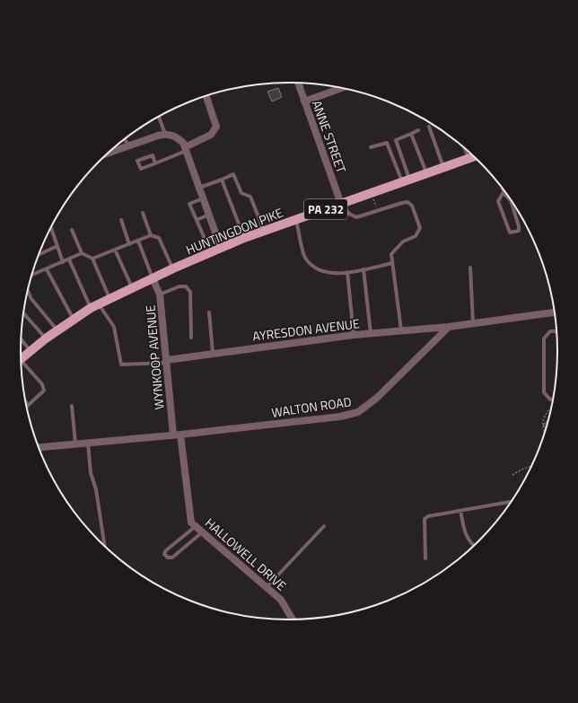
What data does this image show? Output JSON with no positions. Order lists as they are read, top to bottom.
{
  "streets": {
    "main road": ["PA 232", "HUNTINGDON PIKE"],
    "street": [
      "ANNE STREET",
      "AYRESDON AVENUE",
      "WYNKOOP AVENUE",
      "WALTON ROAD",
      "HALLOWELL DRIVE"
    ]
  },
  "crossings": [
    ["ANNE STREET", "HUNTINGDON PIKE"],
    ["HUNTINGDON PIKE", "WYNKOOP AVENUE"],
    ["AYRESDON AVENUE", "WYNKOOP AVENUE"],
    ["AYRESDON AVENUE", "WALTON ROAD"],
    ["WYNKOOP AVENUE", "WALTON ROAD"],
    ["WYNKOOP AVENUE", "HALLOWELL DRIVE"],
    ["WALTON ROAD", "HALLOWELL DRIVE"]
  ]
}
